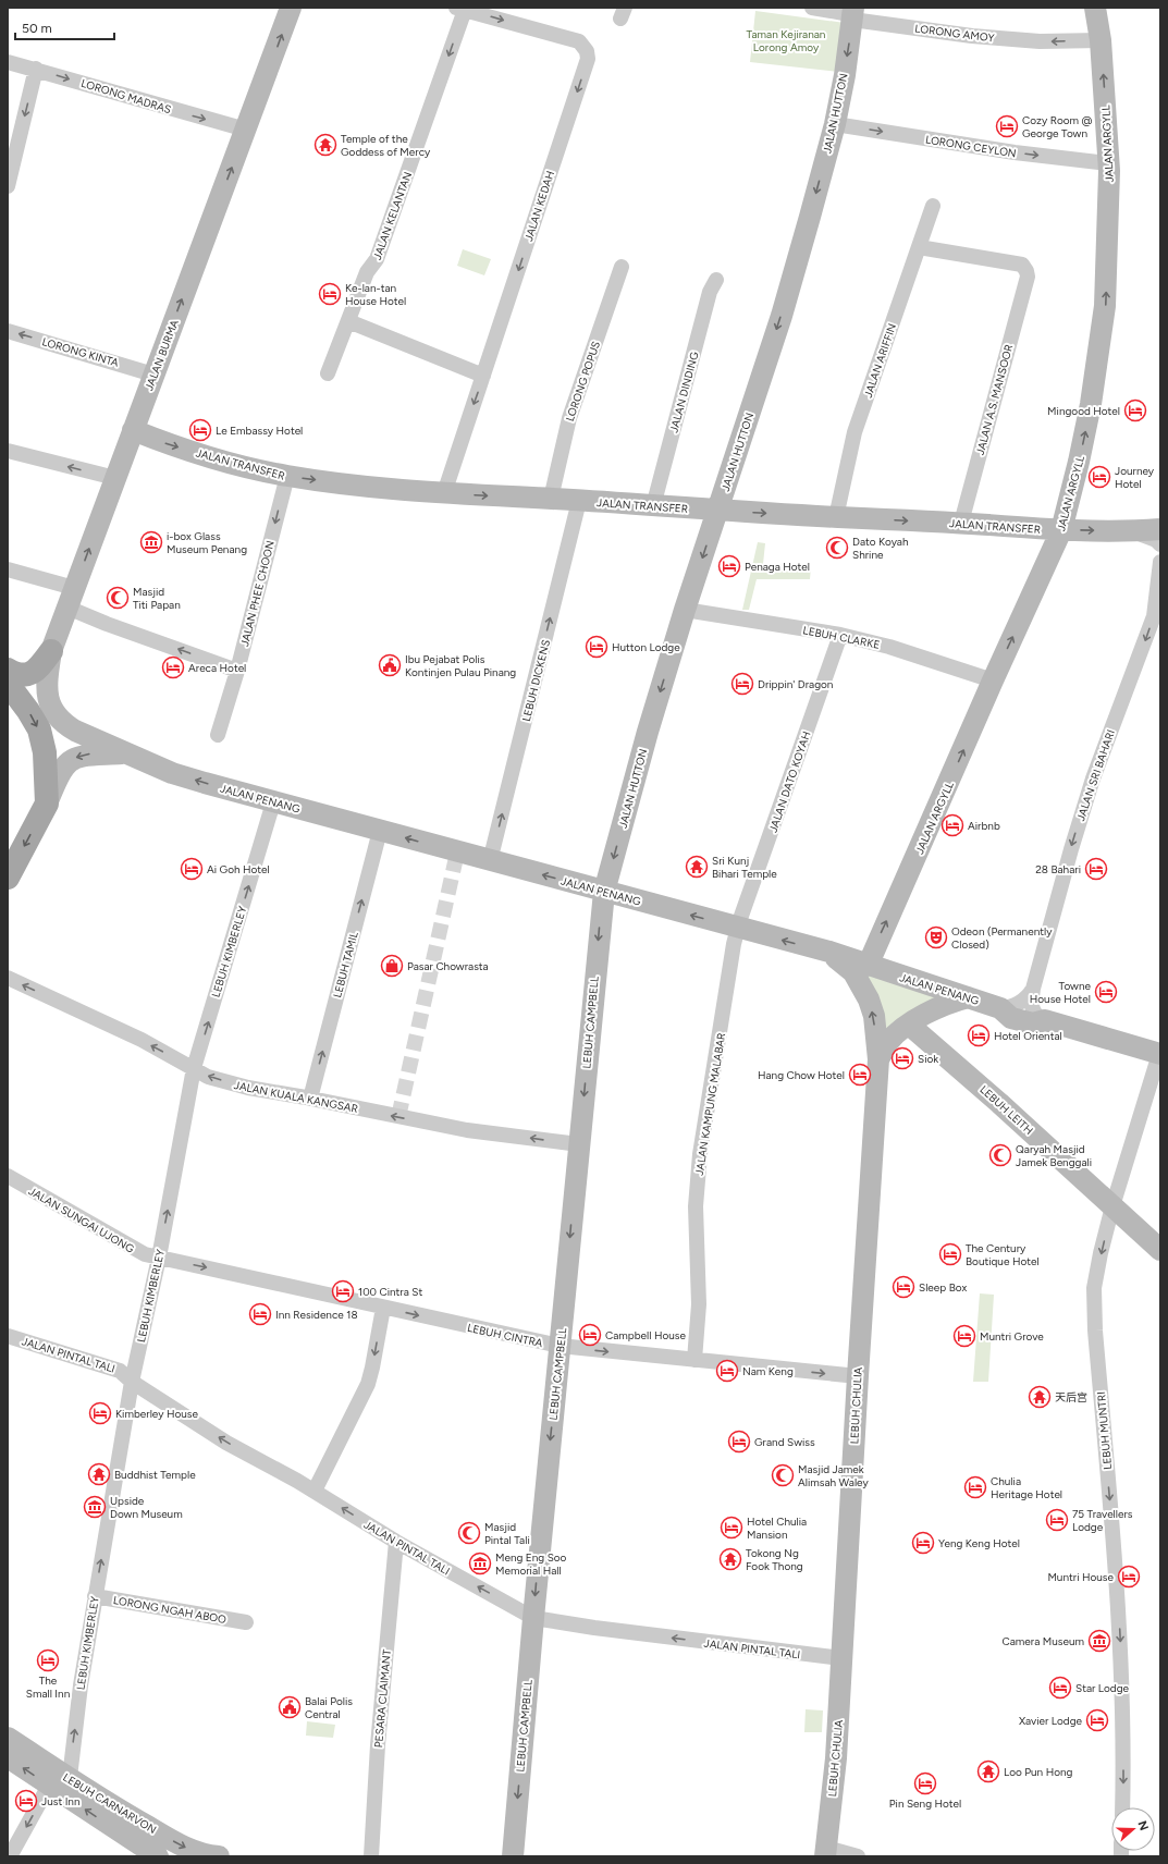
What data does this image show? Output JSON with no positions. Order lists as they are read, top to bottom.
{
  "streets": {
    "main road": [
      "JALAN HUTTON",
      "JALAN ARGYLL",
      "JALAN BURMA",
      "JALAN TRANSFER",
      "JALAN PENANG",
      "LEBUH CAMPBELL",
      "LEBUH LEITH",
      "LEBUH CHULIA",
      "LEBUH CARNARVON"
    ],
    "street": [
      "LORONG AMOY",
      "LORONG MADRAS",
      "LORONG CEYLON",
      "JALAN KEDAH",
      "JALAN KELANTAN",
      "LORONG KINTA",
      "JALAN ARIFFIN",
      "LORONG POPUS",
      "JALAN DINDING",
      "JALAN A.S. MANSOOR",
      "JALAN PHEE CHOON",
      "LEBUH CLARKE",
      "LEBUH DICKENS",
      "JALAN SRI BAHARI",
      "JALAN DATO KOYAH",
      "LEBUH KIMBERLEY",
      "LEBUH TAMIL",
      "JALAN KUALA KANGSAR",
      "JALAN KAMPUNG MALABAR",
      "JALAN SUNGAI UJONG",
      "LEBUH CINTRA",
      "JALAN PINTAL TALI",
      "LEBUH MUNTRI",
      "LORONG NGAH ABOO",
      "PESARA CLAIMANT"
    ]
  },
  "crossings": [
    ["LORONG AMOY", "JALAN HUTTON"],
    ["LORONG AMOY", "JALAN ARGYLL"],
    ["LORONG MADRAS", "JALAN BURMA"],
    ["JALAN HUTTON", "LORONG CEYLON"],
    ["JALAN HUTTON", "JALAN TRANSFER"],
    ["JALAN HUTTON", "LEBUH CLARKE"],
    ["JALAN HUTTON", "JALAN PENANG"],
    ["JALAN HUTTON", "LEBUH CAMPBELL"],
    ["JALAN ARGYLL", "LORONG CEYLON"],
    ["JALAN ARGYLL", "JALAN TRANSFER"],
    ["JALAN ARGYLL", "LEBUH CLARKE"],
    ["JALAN ARGYLL", "JALAN PENANG"],
    ["JALAN KEDAH", "JALAN KELANTAN"],
    ["JALAN KEDAH", "JALAN TRANSFER"],
    ["LORONG KINTA", "JALAN BURMA"],
    ["JALAN BURMA", "JALAN TRANSFER"],
    ["JALAN BURMA", "JALAN PENANG"],
    ["JALAN ARIFFIN", "JALAN A.S. MANSOOR"],
    ["JALAN ARIFFIN", "JALAN TRANSFER"],
    ["LORONG POPUS", "JALAN TRANSFER"],
    ["JALAN DINDING", "JALAN TRANSFER"],
    ["JALAN A.S. MANSOOR", "JALAN TRANSFER"],
    ["JALAN TRANSFER", "JALAN PHEE CHOON"],
    ["JALAN TRANSFER", "LEBUH DICKENS"],
    ["LEBUH CLARKE", "JALAN DATO KOYAH"],
    ["LEBUH DICKENS", "JALAN PENANG"],
    ["JALAN SRI BAHARI", "JALAN PENANG"],
    ["JALAN DATO KOYAH", "JALAN PENANG"],
    ["JALAN DATO KOYAH", "JALAN KAMPUNG MALABAR"],
    ["JALAN PENANG", "LEBUH KIMBERLEY"],
    ["JALAN PENANG", "LEBUH TAMIL"],
    ["JALAN PENANG", "LEBUH CAMPBELL"],
    ["JALAN PENANG", "JALAN KAMPUNG MALABAR"],
    ["JALAN PENANG", "LEBUH CHULIA"],
    ["JALAN PENANG", "LEBUH MUNTRI"],
    ["LEBUH KIMBERLEY", "JALAN KUALA KANGSAR"],
    ["LEBUH KIMBERLEY", "JALAN SUNGAI UJONG"],
    ["LEBUH KIMBERLEY", "LEBUH CINTRA"],
    ["LEBUH KIMBERLEY", "JALAN PINTAL TALI"],
    ["LEBUH KIMBERLEY", "LORONG NGAH ABOO"],
    ["LEBUH KIMBERLEY", "LEBUH CARNARVON"],
    ["LEBUH TAMIL", "JALAN KUALA KANGSAR"],
    ["LEBUH CAMPBELL", "JALAN KUALA KANGSAR"],
    ["LEBUH CAMPBELL", "LEBUH CINTRA"],
    ["LEBUH CAMPBELL", "JALAN PINTAL TALI"],
    ["JALAN KAMPUNG MALABAR", "LEBUH CINTRA"],
    ["LEBUH LEITH", "LEBUH CHULIA"],
    ["LEBUH LEITH", "LEBUH MUNTRI"],
    ["JALAN SUNGAI UJONG", "LEBUH CINTRA"],
    ["LEBUH CINTRA", "LEBUH CHULIA"],
    ["JALAN PINTAL TALI", "LEBUH CHULIA"],
    ["JALAN PINTAL TALI", "PESARA CLAIMANT"]
  ],
  "one_way": [
    "LORONG AMOY",
    "LORONG MADRAS",
    "JALAN HUTTON",
    "JALAN ARGYLL",
    "LORONG CEYLON",
    "JALAN KEDAH",
    "JALAN KELANTAN",
    "JALAN BURMA",
    "JALAN TRANSFER",
    "JALAN PHEE CHOON",
    "LEBUH DICKENS",
    "JALAN SRI BAHARI",
    "JALAN PENANG",
    "LEBUH KIMBERLEY",
    "LEBUH TAMIL",
    "LEBUH CAMPBELL",
    "JALAN KUALA KANGSAR",
    "LEBUH CINTRA",
    "JALAN PINTAL TALI",
    "LEBUH MUNTRI"
  ],
  "parks": ["Taman Kejiranan Lorong Amoy"],
  "places": {
    "hotel": [
      "Cozy Room @ George Town",
      "Ke-lan-tan House Hotel",
      "Mingood Hotel",
      "Le Embassy Hotel",
      "Journey Hotel",
      "Penaga Hotel",
      "Hutton Lodge",
      "Areca Hotel",
      "Drippin' Dragon",
      "Airbnb",
      "Ai Goh Hotel",
      "28 Bahari",
      "Towne House Hotel",
      "Hotel Oriental",
      "Siok",
      "Hang Chow Hotel",
      "The Century Boutique Hotel",
      "Sleep Box",
      "100 Cintra St",
      "Inn Residence 18",
      "Campbell House",
      "Muntri Grove",
      "Nam Keng",
      "Kimberley House",
      "Grand Swiss",
      "Chulia Heritage Hotel",
      "75 Travellers Lodge",
      "Hotel Chulia Mansion",
      "Yeng Keng Hotel",
      "Muntri House",
      "The Small Inn",
      "Star Lodge",
      "Xavier Lodge",
      "Pin Seng Hotel",
      "Just Inn"
    ],
    "temple": [
      "Temple of the Goddess of Mercy",
      "Sri Kunj Bihari Temple",
      "天后宫",
      "Buddhist Temple",
      "Tokong Ng Fook Thong",
      "Loo Pun Hong"
    ],
    "museum": [
      "i-box Glass Museum Penang",
      "Upside Down Museum",
      "Meng Eng Soo Memorial Hall",
      "Camera Museum"
    ],
    "mosque": [
      "Dato Koyah Shrine",
      "Masjid Titi Papan",
      "Qaryah Masjid Jamek Benggali",
      "Masjid Jamek Alimsah Waley",
      "Masjid Pintal Tali"
    ],
    "public building": ["Ibu Pejabat Polis Kontinjen Pulau Pinang", "Balai Polis Central"],
    "theatre": ["Odeon (Permanently Closed)"],
    "shop": ["Pasar Chowrasta"]
  },
  "scale_bar": "50 m",
  "north": "right"
}
